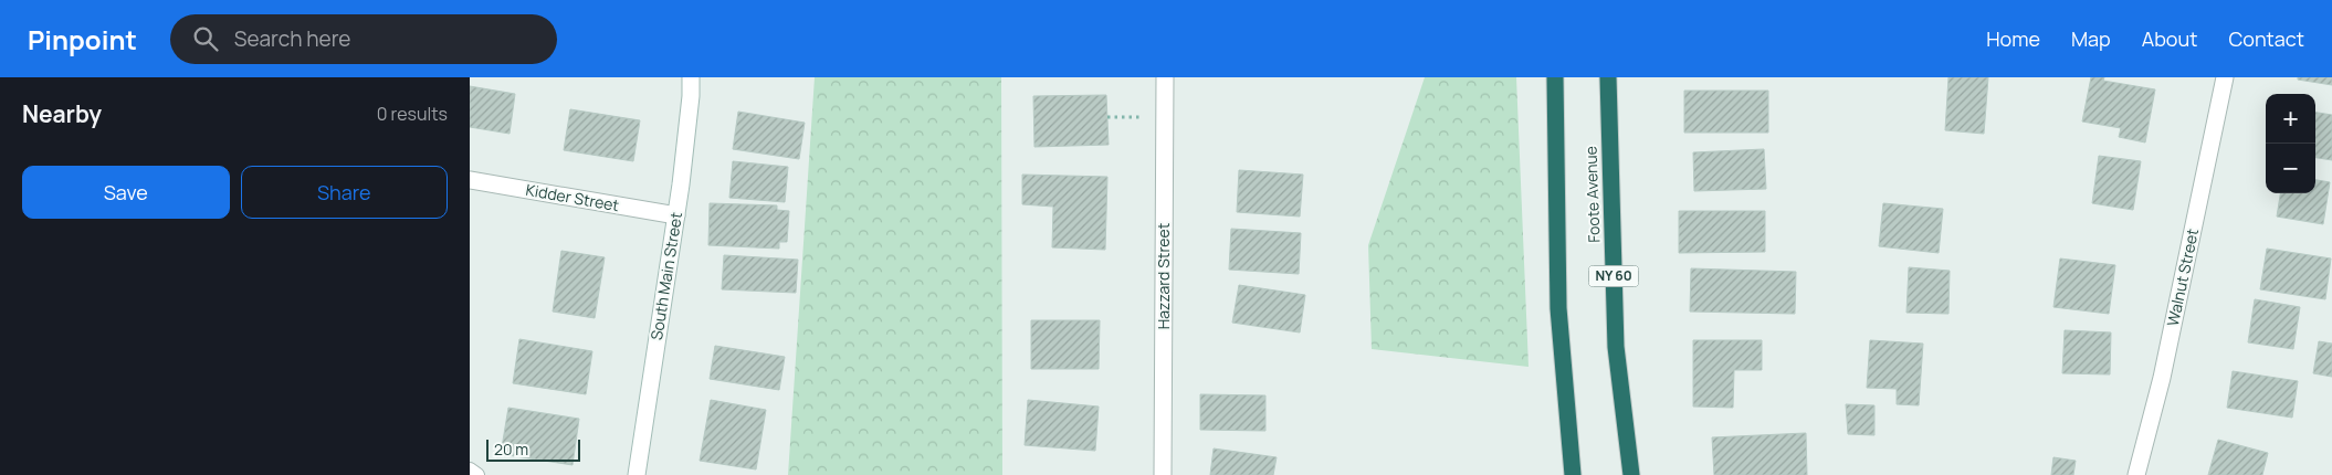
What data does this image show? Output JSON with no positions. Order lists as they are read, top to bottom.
{
  "streets": {
    "highway": ["Foote Avenue", "NY 60"],
    "street": [
      "Kidder Street",
      "South Main Street",
      "Hazzard Street",
      "Walnut Street"
    ]
  },
  "crossings": [
    ["Kidder Street", "South Main Street"]
  ],
  "scale_bar": "20 m",
  "page": {
    "header": "Pinpoint",
    "search": "Search here",
    "nav": [
      "Home",
      "Map",
      "About",
      "Contact"
    ],
    "heading": ["Nearby", "0 results"],
    "map_buttons": ["+", "−"],
    "buttons": ["Save", "Share"],
    "scale": "20 m"
  }
}
